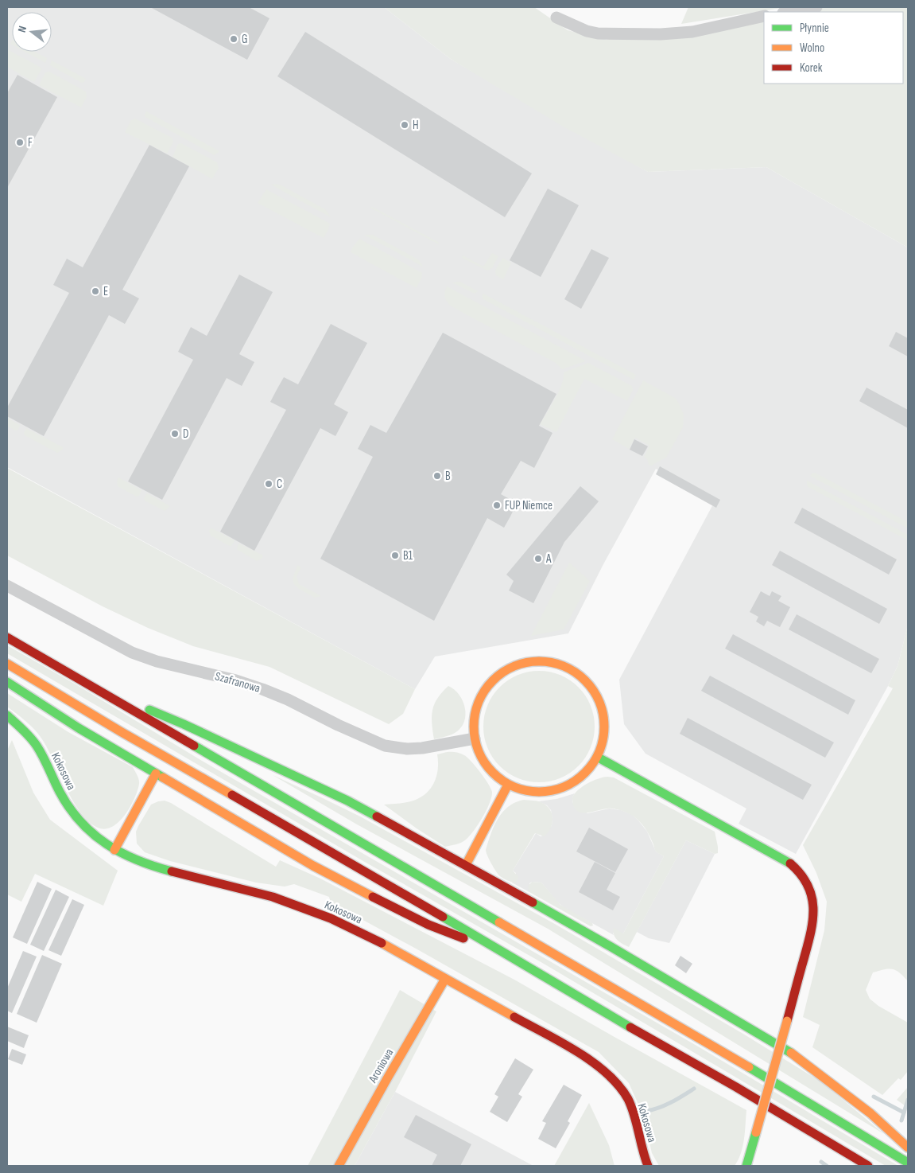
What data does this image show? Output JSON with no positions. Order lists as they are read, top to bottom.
{
  "streets": {
    "main road": ["Kokosowa", "Aroniowa"],
    "street": ["Szafranowa"]
  },
  "crossings": [
    ["Kokosowa", "Aroniowa"]
  ],
  "places": [
    "G",
    "H",
    "F",
    "E",
    "D",
    "B",
    "C",
    "FUP Niemce",
    "B1",
    "A"
  ],
  "legend": ["Płynnie", "Wolno", "Korek"],
  "north": "left"
}
